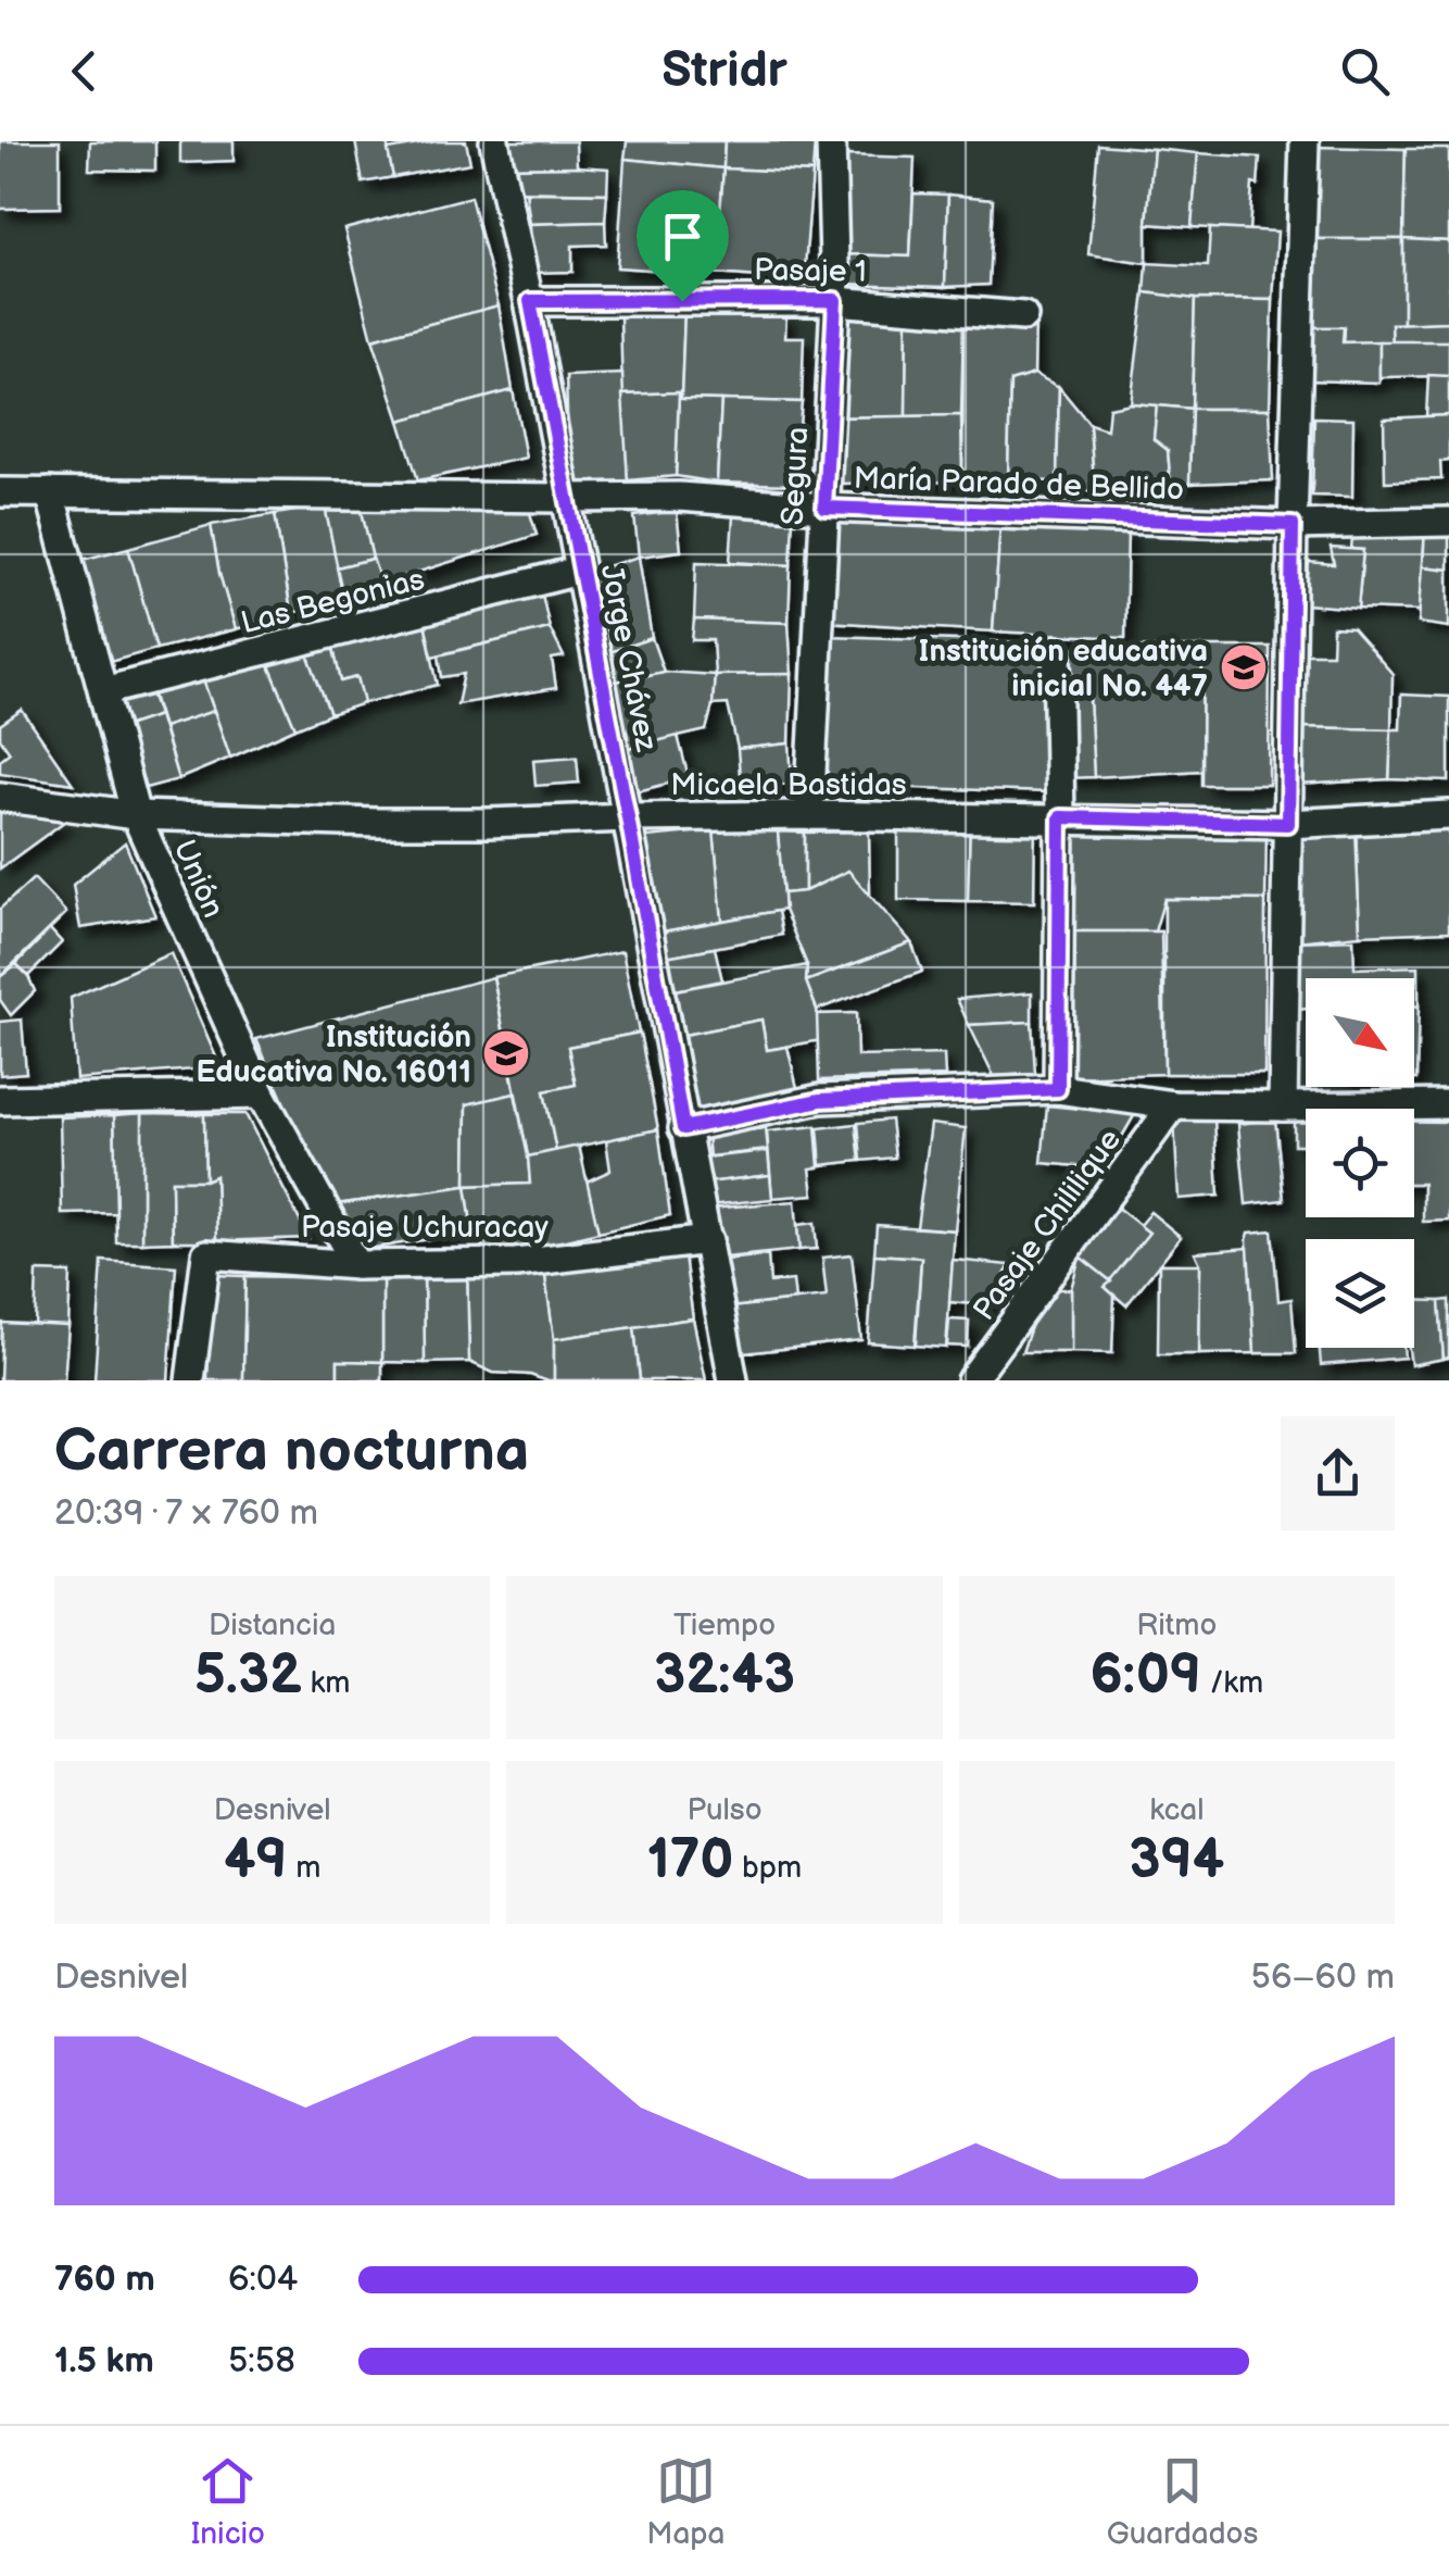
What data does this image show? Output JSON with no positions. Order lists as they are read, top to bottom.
{
  "streets": {
    "street": [
      "Pasaje 1",
      "Segura",
      "María Parado de Bellido",
      "Las Begonias",
      "Jorge Chávez",
      "Micaela Bastidas",
      "Unión",
      "Pasaje Chililique",
      "Pasaje Uchuracay"
    ]
  },
  "crossings": [
    ["Pasaje 1", "Segura"],
    ["Pasaje 1", "Jorge Chávez"],
    ["Segura", "María Parado de Bellido"],
    ["Segura", "Micaela Bastidas"],
    ["María Parado de Bellido", "Jorge Chávez"],
    ["María Parado de Bellido", "Unión"],
    ["Las Begonias", "Jorge Chávez"],
    ["Las Begonias", "Unión"],
    ["Jorge Chávez", "Micaela Bastidas"],
    ["Jorge Chávez", "Pasaje Uchuracay"],
    ["Micaela Bastidas", "Unión"],
    ["Unión", "Pasaje Uchuracay"]
  ],
  "places": {
    "school or university": ["Institución educativa inicial No. 447", "Institución Educativa No. 16011"]
  },
  "north": "bottom right",
  "page": {
    "header": "Stridr",
    "heading": ["Carrera nocturna", "20:39 · 7 × 760 m"],
    "stats": [
      ["Distancia", "5.32 km"],
      ["Tiempo", "32:43"],
      ["Ritmo", "6:09 /km"],
      ["Desnivel", "49 m"],
      ["Pulso", "170 bpm"],
      ["kcal", "394"]
    ],
    "chart": ["Desnivel", "56–60 m"],
    "list": [
      {
        "name": "760 m",
        "note": "6:04"
      },
      {
        "name": "1.5 km",
        "note": "5:58"
      }
    ],
    "tabs": ["Inicio", "Mapa", "Guardados"]
  }
}
